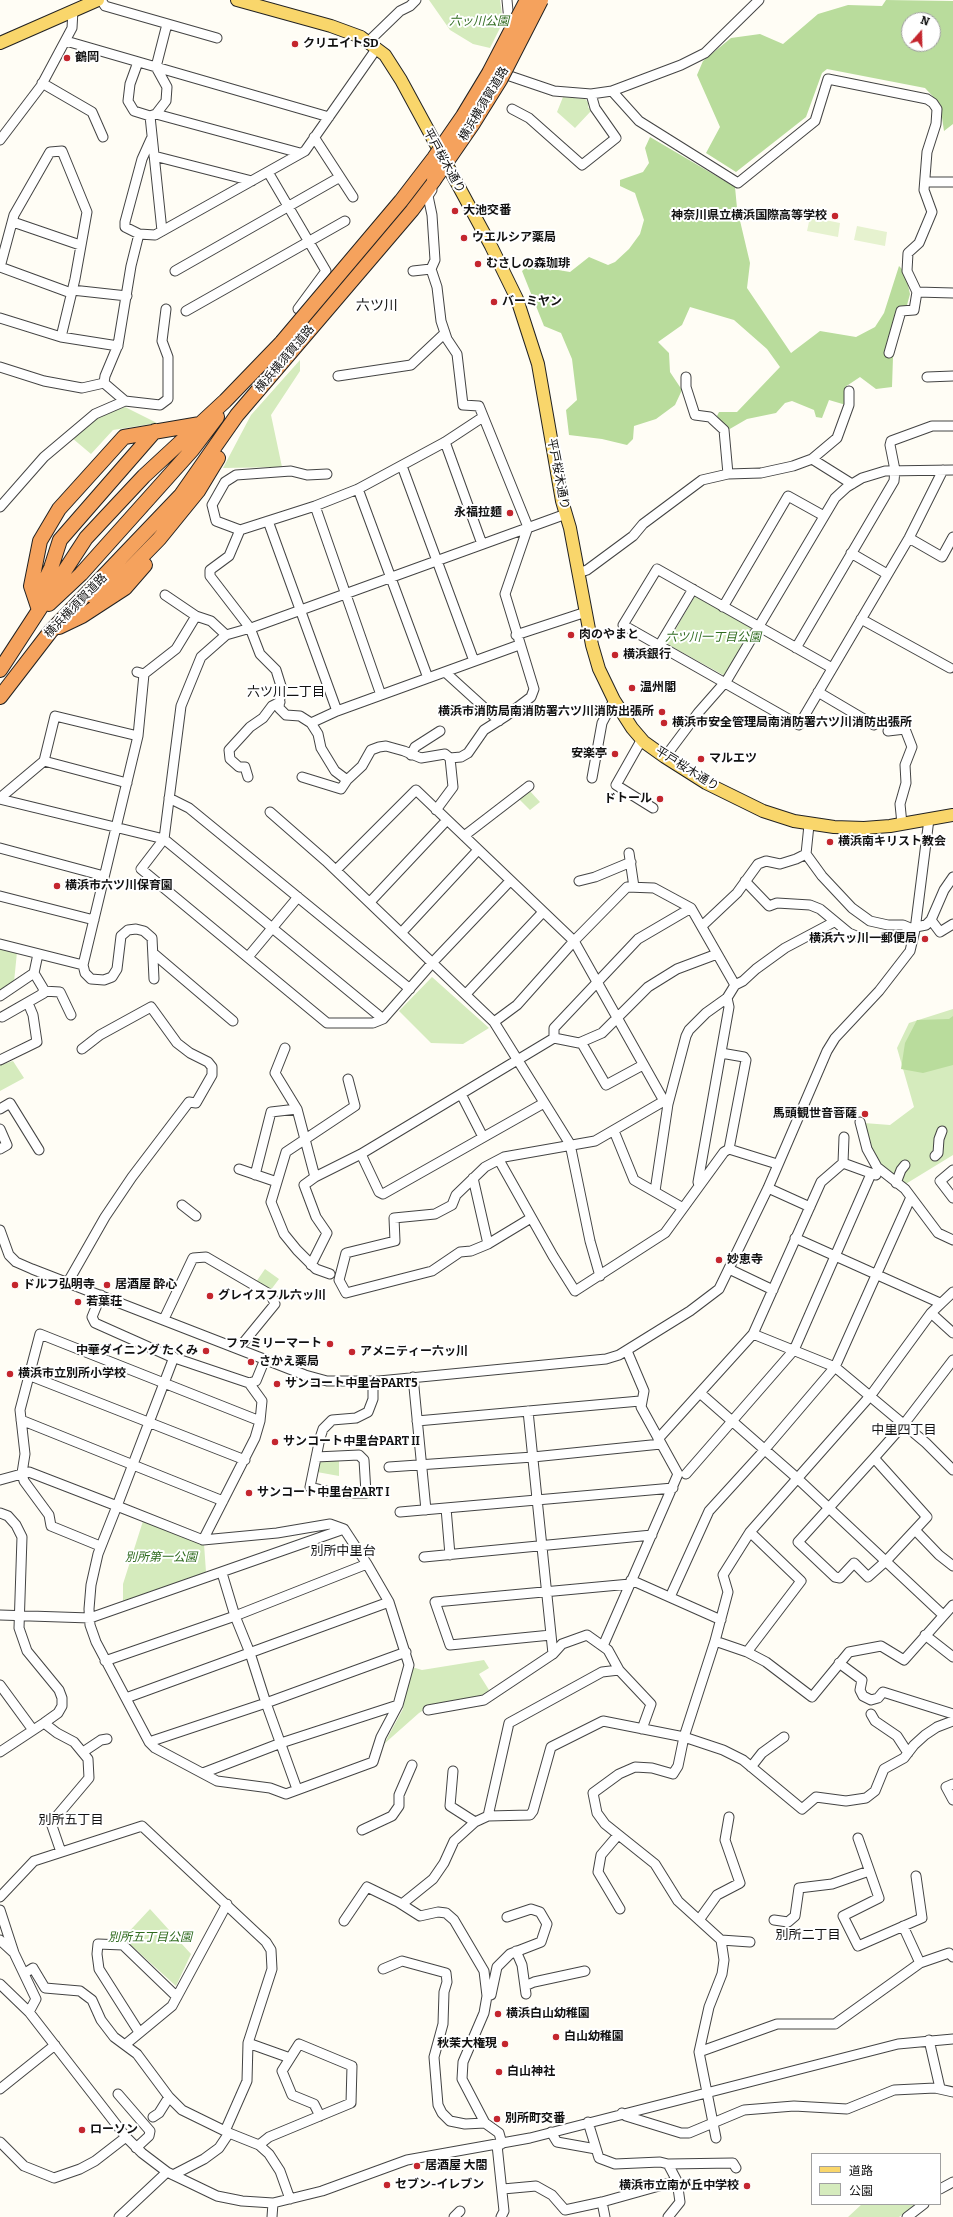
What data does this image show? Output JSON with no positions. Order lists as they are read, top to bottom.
{
  "streets": {
    "highway": ["横浜横須賀道路"],
    "main road": ["平戸桜木通り"]
  },
  "districts": [
    "六ツ川",
    "六ツ川二丁目",
    "中里四丁目",
    "別所中里台",
    "別所五丁目",
    "別所二丁目"
  ],
  "parks": [
    "六ッ川公園",
    "六ツ川一丁目公園",
    "別所第一公園",
    "別所五丁目公園"
  ],
  "places": [
    "クリエイトSD",
    "鶴岡",
    "大池交番",
    "神奈川県立横浜国際高等学校",
    "ウエルシア薬局",
    "むさしの森珈琲",
    "バーミヤン",
    "永福拉麺",
    "肉のやまと",
    "横浜銀行",
    "温州閣",
    "横浜市消防局南消防署六ツ川消防出張所",
    "横浜市安全管理局南消防署六ツ川消防出張所",
    "安楽亭",
    "マルエツ",
    "ドトール",
    "横浜南キリスト教会",
    "横浜市六ツ川保育園",
    "横浜六ッ川一郵便局",
    "馬頭観世音菩薩",
    "妙恵寺",
    "ドルフ弘明寺",
    "居酒屋 酔心",
    "グレイスフル六ッ川",
    "若葉荘",
    "ファミリーマート",
    "中華ダイニング たくみ",
    "アメニティー六ッ川",
    "さかえ薬局",
    "横浜市立別所小学校",
    "サンコート中里台PART5",
    "サンコート中里台PART II",
    "サンコート中里台PART I",
    "横浜白山幼稚園",
    "白山幼稚園",
    "秋茉大権現",
    "白山神社",
    "別所町交番",
    "ローソン",
    "居酒屋 大閤",
    "セブン-イレブン",
    "横浜市立南が丘中学校"
  ],
  "legend": ["道路", "公園"],
  "north": "top"
}
